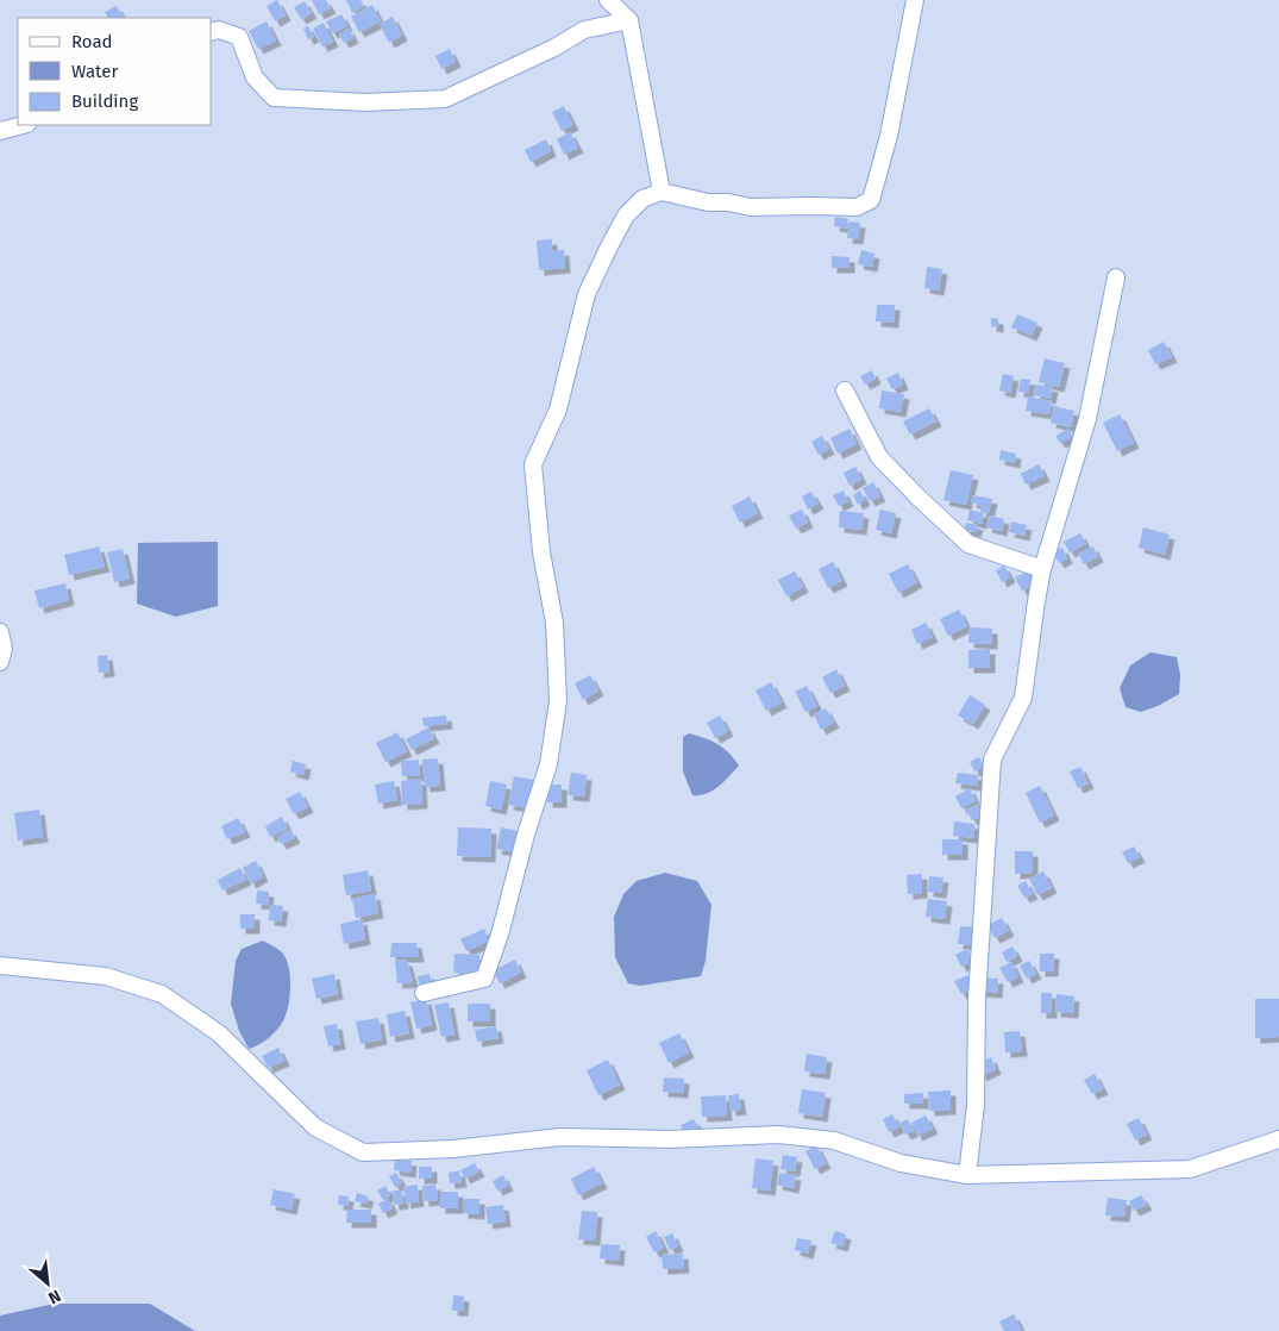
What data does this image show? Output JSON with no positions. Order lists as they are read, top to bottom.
{
  "legend": ["Road", "Water", "Building"],
  "north": "bottom right"
}
